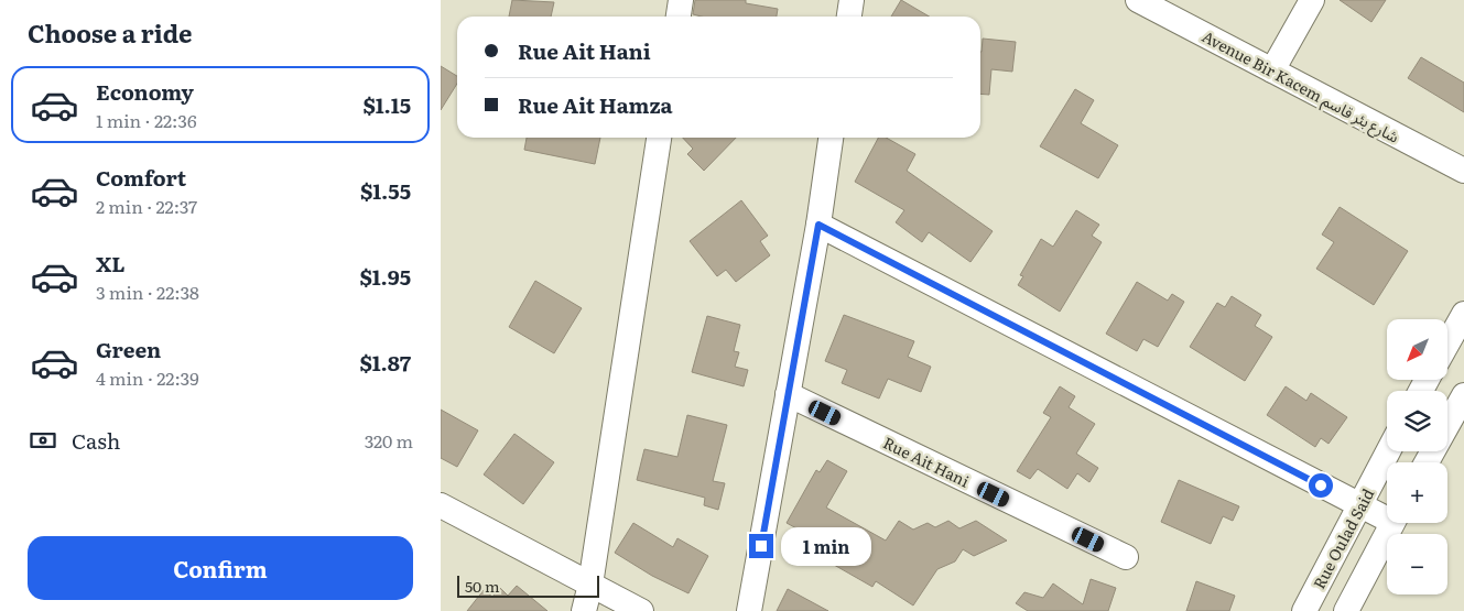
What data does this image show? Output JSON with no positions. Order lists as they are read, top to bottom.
{
  "streets": {
    "street": ["Avenue Bir Kacem شارع بئر قاسم", "Rue Ait Hani", "Rue Oulad Said"]
  },
  "scale_bar": "50 m",
  "north": "bottom left",
  "page": {
    "heading": "Choose a ride",
    "banner": ["Rue Ait Hani", "Rue Ait Hamza"],
    "list": [
      {
        "name": "Economy",
        "note": "1 min · 22:36",
        "value": "$1.15"
      },
      {
        "name": "Comfort",
        "note": "2 min · 22:37",
        "value": "$1.55"
      },
      {
        "name": "XL",
        "note": "3 min · 22:38",
        "value": "$1.95"
      },
      {
        "name": "Green",
        "note": "4 min · 22:39",
        "value": "$1.87"
      }
    ],
    "map_buttons": ["+", "−"],
    "pay": ["Cash", "320 m"],
    "buttons": "Confirm",
    "bubble": "1 min",
    "scale": "50 m"
  }
}
